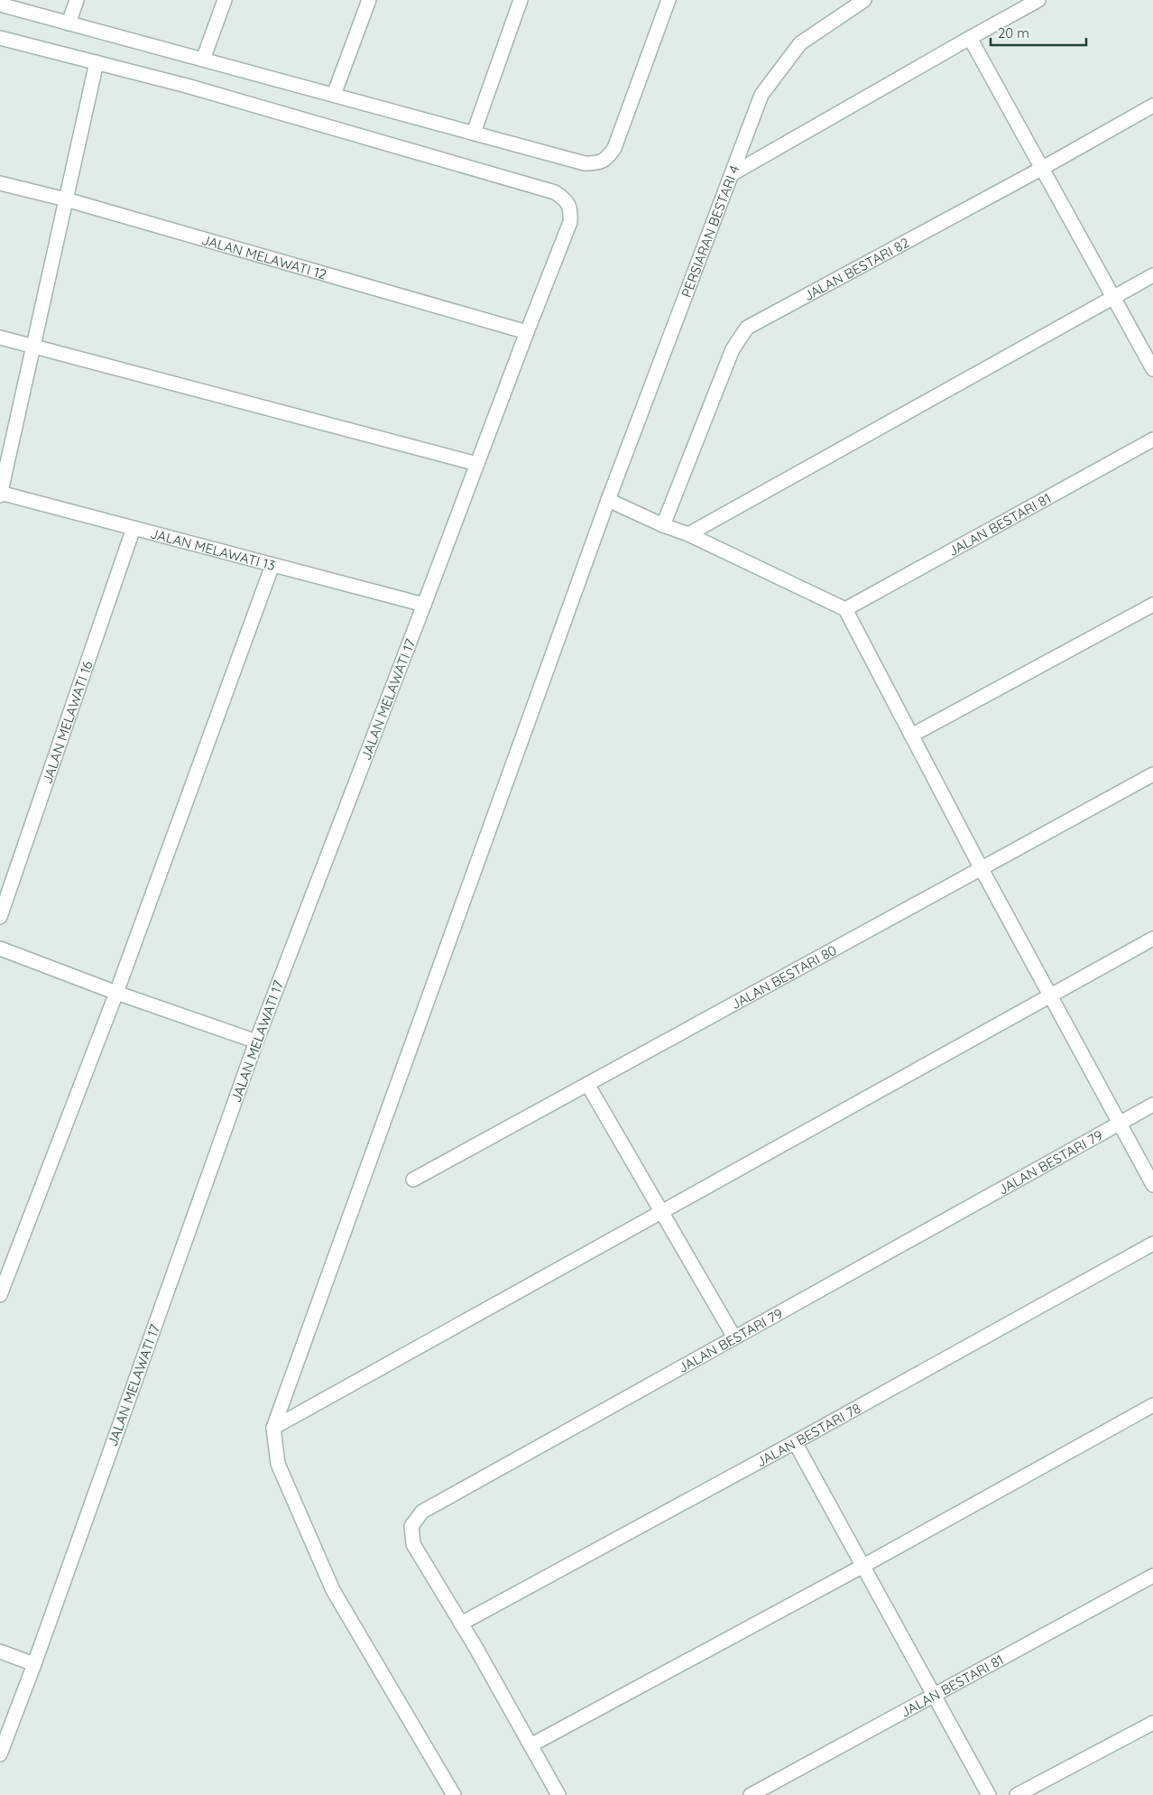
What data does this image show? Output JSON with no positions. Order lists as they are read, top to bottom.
{
  "streets": {
    "street": [
      "PERSIARAN BESTARI 4",
      "JALAN MELAWATI 12",
      "JALAN BESTARI 82",
      "JALAN BESTARI 81",
      "JALAN MELAWATI 13",
      "JALAN MELAWATI 17",
      "JALAN MELAWATI 16",
      "JALAN BESTARI 80",
      "JALAN BESTARI 79",
      "JALAN BESTARI 78"
    ]
  },
  "crossings": [
    ["JALAN MELAWATI 12", "JALAN MELAWATI 17"],
    ["JALAN MELAWATI 13", "JALAN MELAWATI 17"],
    ["JALAN MELAWATI 13", "JALAN MELAWATI 16"],
    ["JALAN BESTARI 79", "JALAN BESTARI 78"]
  ],
  "scale_bar": "20 m"
}
